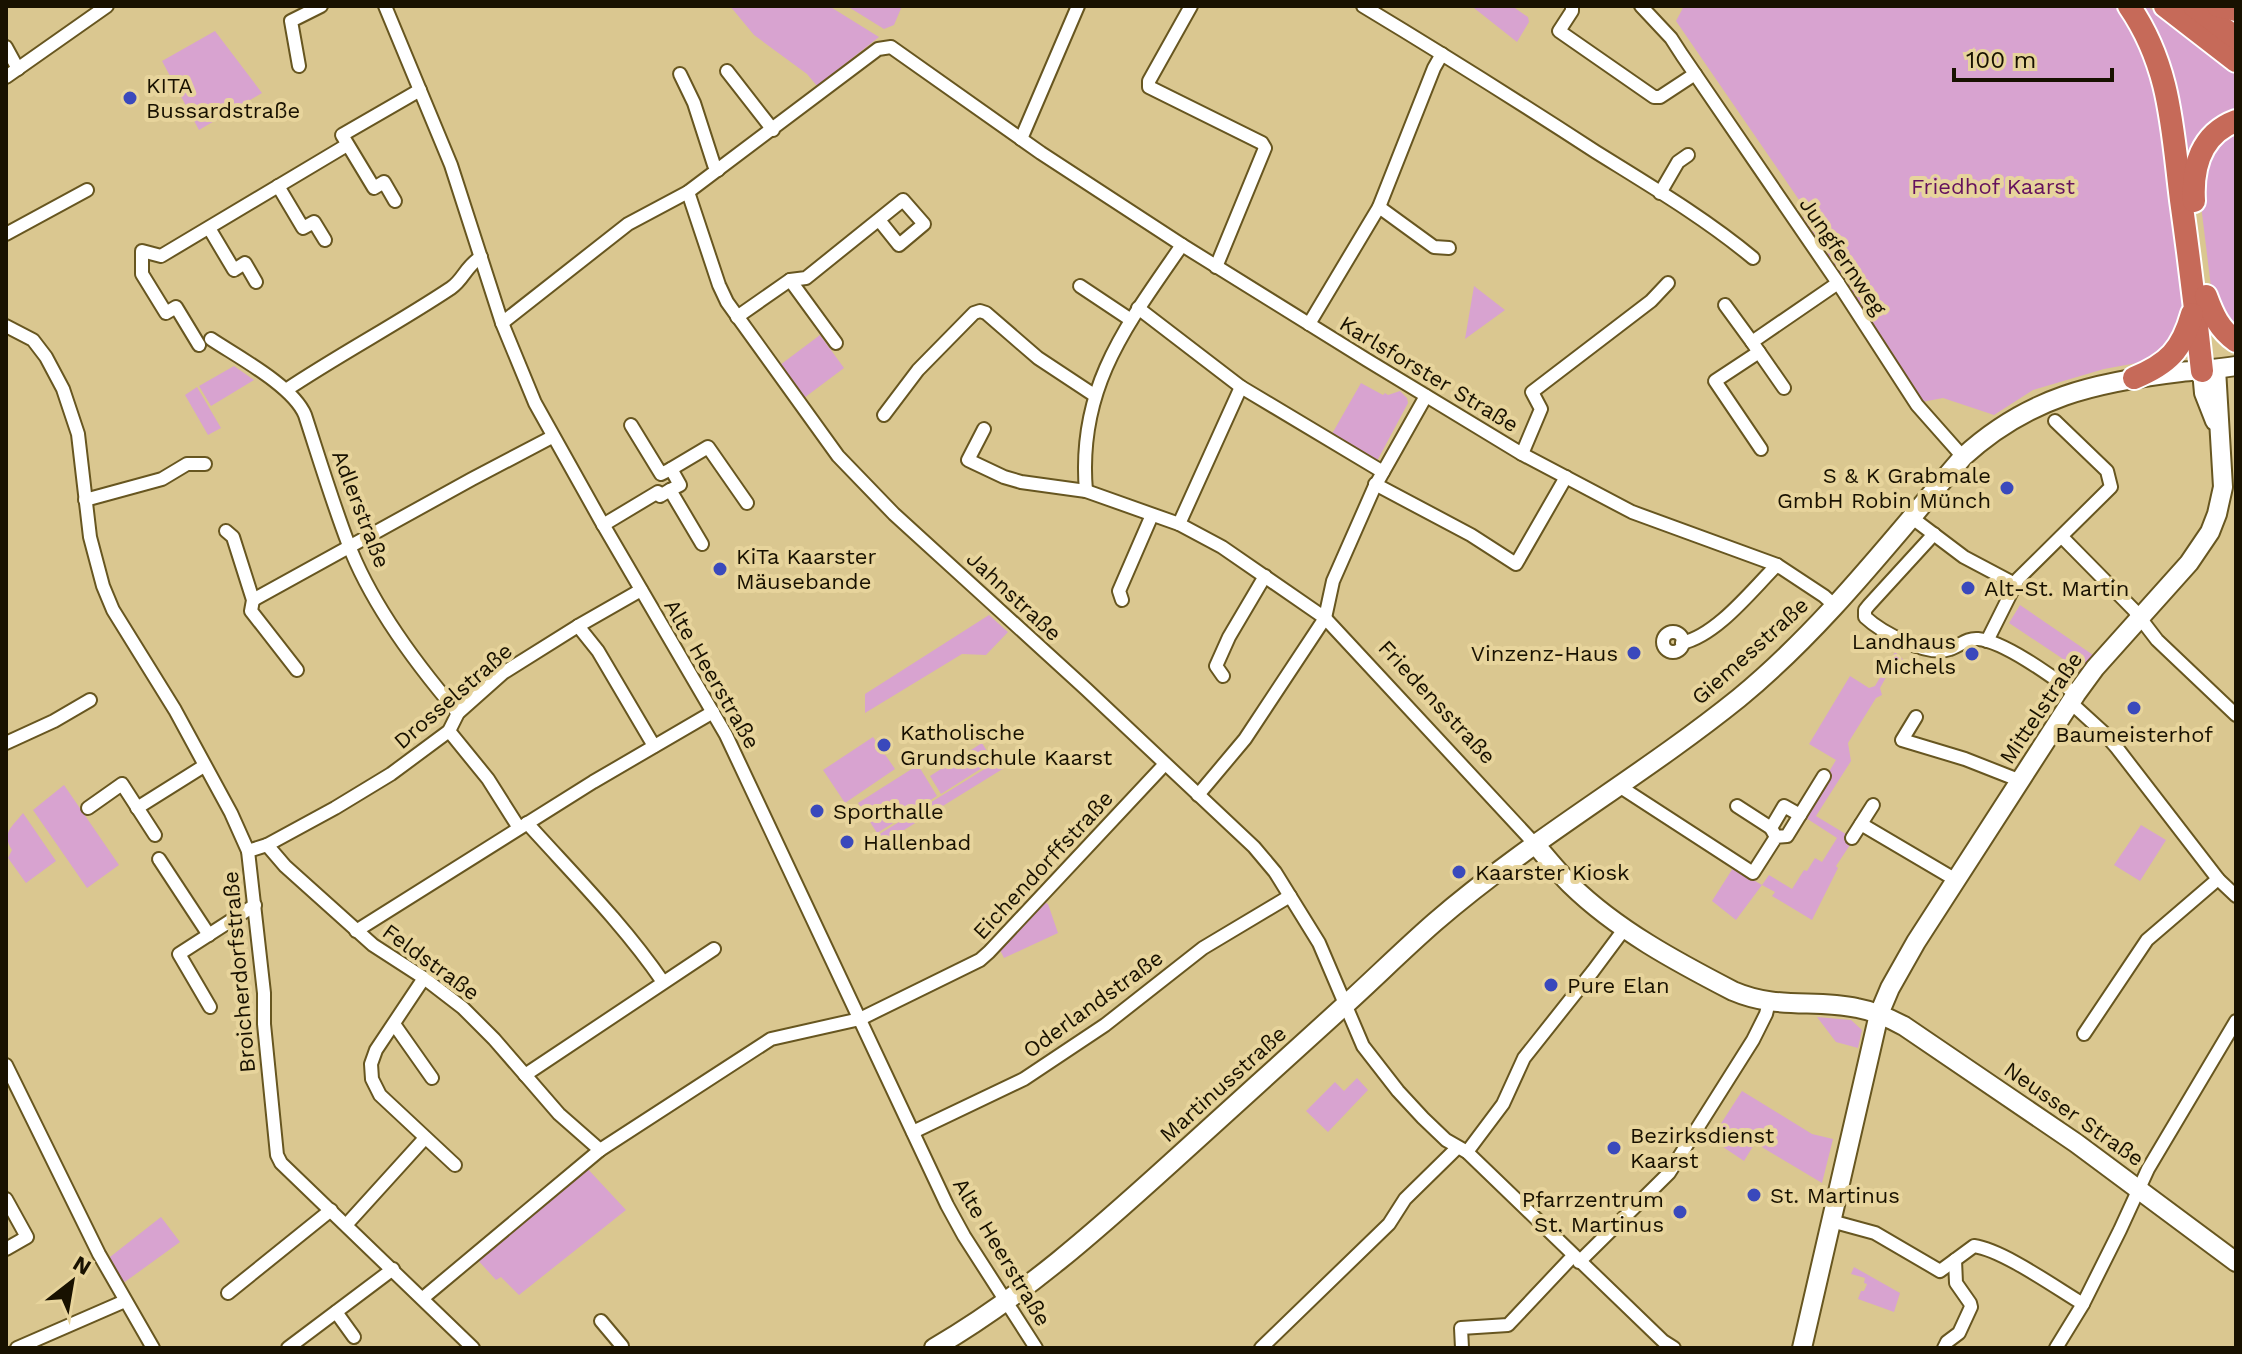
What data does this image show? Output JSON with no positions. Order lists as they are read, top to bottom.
{
  "streets": {
    "main road": [
      "Giemesstraße",
      "Friedensstraße",
      "Mittelstraße",
      "Martinusstraße",
      "Neusser Straße"
    ],
    "street": [
      "Jungfernweg",
      "Karlsforster Straße",
      "Adlerstraße",
      "Jahnstraße",
      "Alte Heerstraße",
      "Drosselstraße",
      "Eichendorffstraße",
      "Feldstraße",
      "Broicherdorfstraße",
      "Oderlandstraße"
    ]
  },
  "crossings": [
    ["Jungfernweg", "Giemesstraße"],
    ["Karlsforster Straße", "Giemesstraße"],
    ["Adlerstraße", "Drosselstraße"],
    ["Jahnstraße", "Eichendorffstraße"],
    ["Jahnstraße", "Oderlandstraße"],
    ["Jahnstraße", "Martinusstraße"],
    ["Giemesstraße", "Friedensstraße"],
    ["Giemesstraße", "Mittelstraße"],
    ["Giemesstraße", "Martinusstraße"],
    ["Alte Heerstraße", "Drosselstraße"],
    ["Alte Heerstraße", "Eichendorffstraße"],
    ["Alte Heerstraße", "Oderlandstraße"],
    ["Alte Heerstraße", "Martinusstraße"],
    ["Drosselstraße", "Feldstraße"],
    ["Drosselstraße", "Broicherdorfstraße"],
    ["Friedensstraße", "Mittelstraße"],
    ["Friedensstraße", "Martinusstraße"],
    ["Friedensstraße", "Neusser Straße"],
    ["Mittelstraße", "Neusser Straße"],
    ["Eichendorffstraße", "Feldstraße"],
    ["Eichendorffstraße", "Broicherdorfstraße"]
  ],
  "parks": ["Friedhof Kaarst"],
  "places": [
    "KITA Bussardstraße",
    "S & K Grabmale GmbH Robin Münch",
    "KiTa Kaarster Mäusebande",
    "Alt-St. Martin",
    "Vinzenz-Haus",
    "Landhaus Michels",
    "Baumeisterhof",
    "Katholische Grundschule Kaarst",
    "Sporthalle",
    "Hallenbad",
    "Kaarster Kiosk",
    "Pure Elan",
    "Bezirksdienst Kaarst",
    "St. Martinus",
    "Pfarrzentrum St. Martinus"
  ],
  "scale_bar": "100 m",
  "north": "top right"
}
